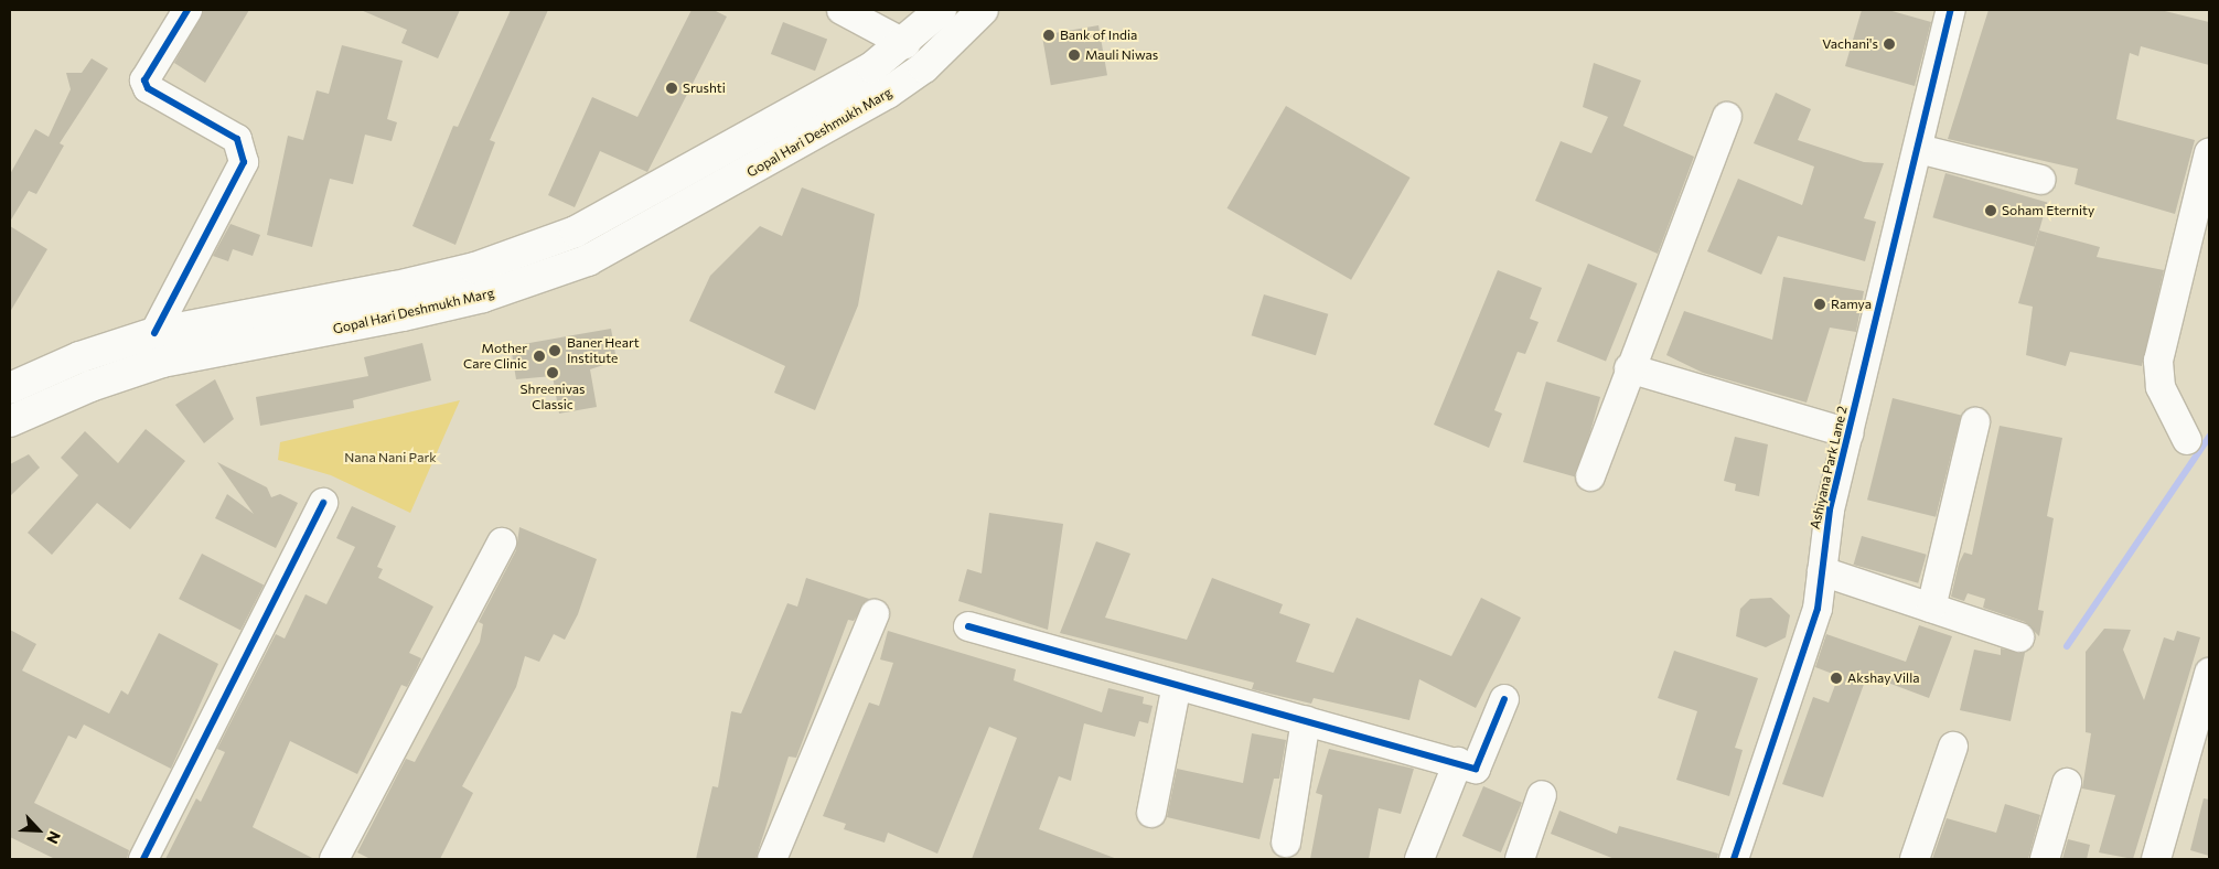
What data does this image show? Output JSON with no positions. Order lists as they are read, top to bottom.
{
  "streets": {
    "main road": ["Gopal Hari Deshmukh Marg"],
    "street": ["Ashiyana Park Lane 2"]
  },
  "parks": ["Nana Nani Park"],
  "places": [
    "Bank of India",
    "Vachani's",
    "Mauli Niwas",
    "Srushti",
    "Soham Eternity",
    "Ramya",
    "Baner Heart Institute",
    "Mother Care Clinic",
    "Shreenivas Classic",
    "Akshay Villa"
  ],
  "north": "bottom right"
}
